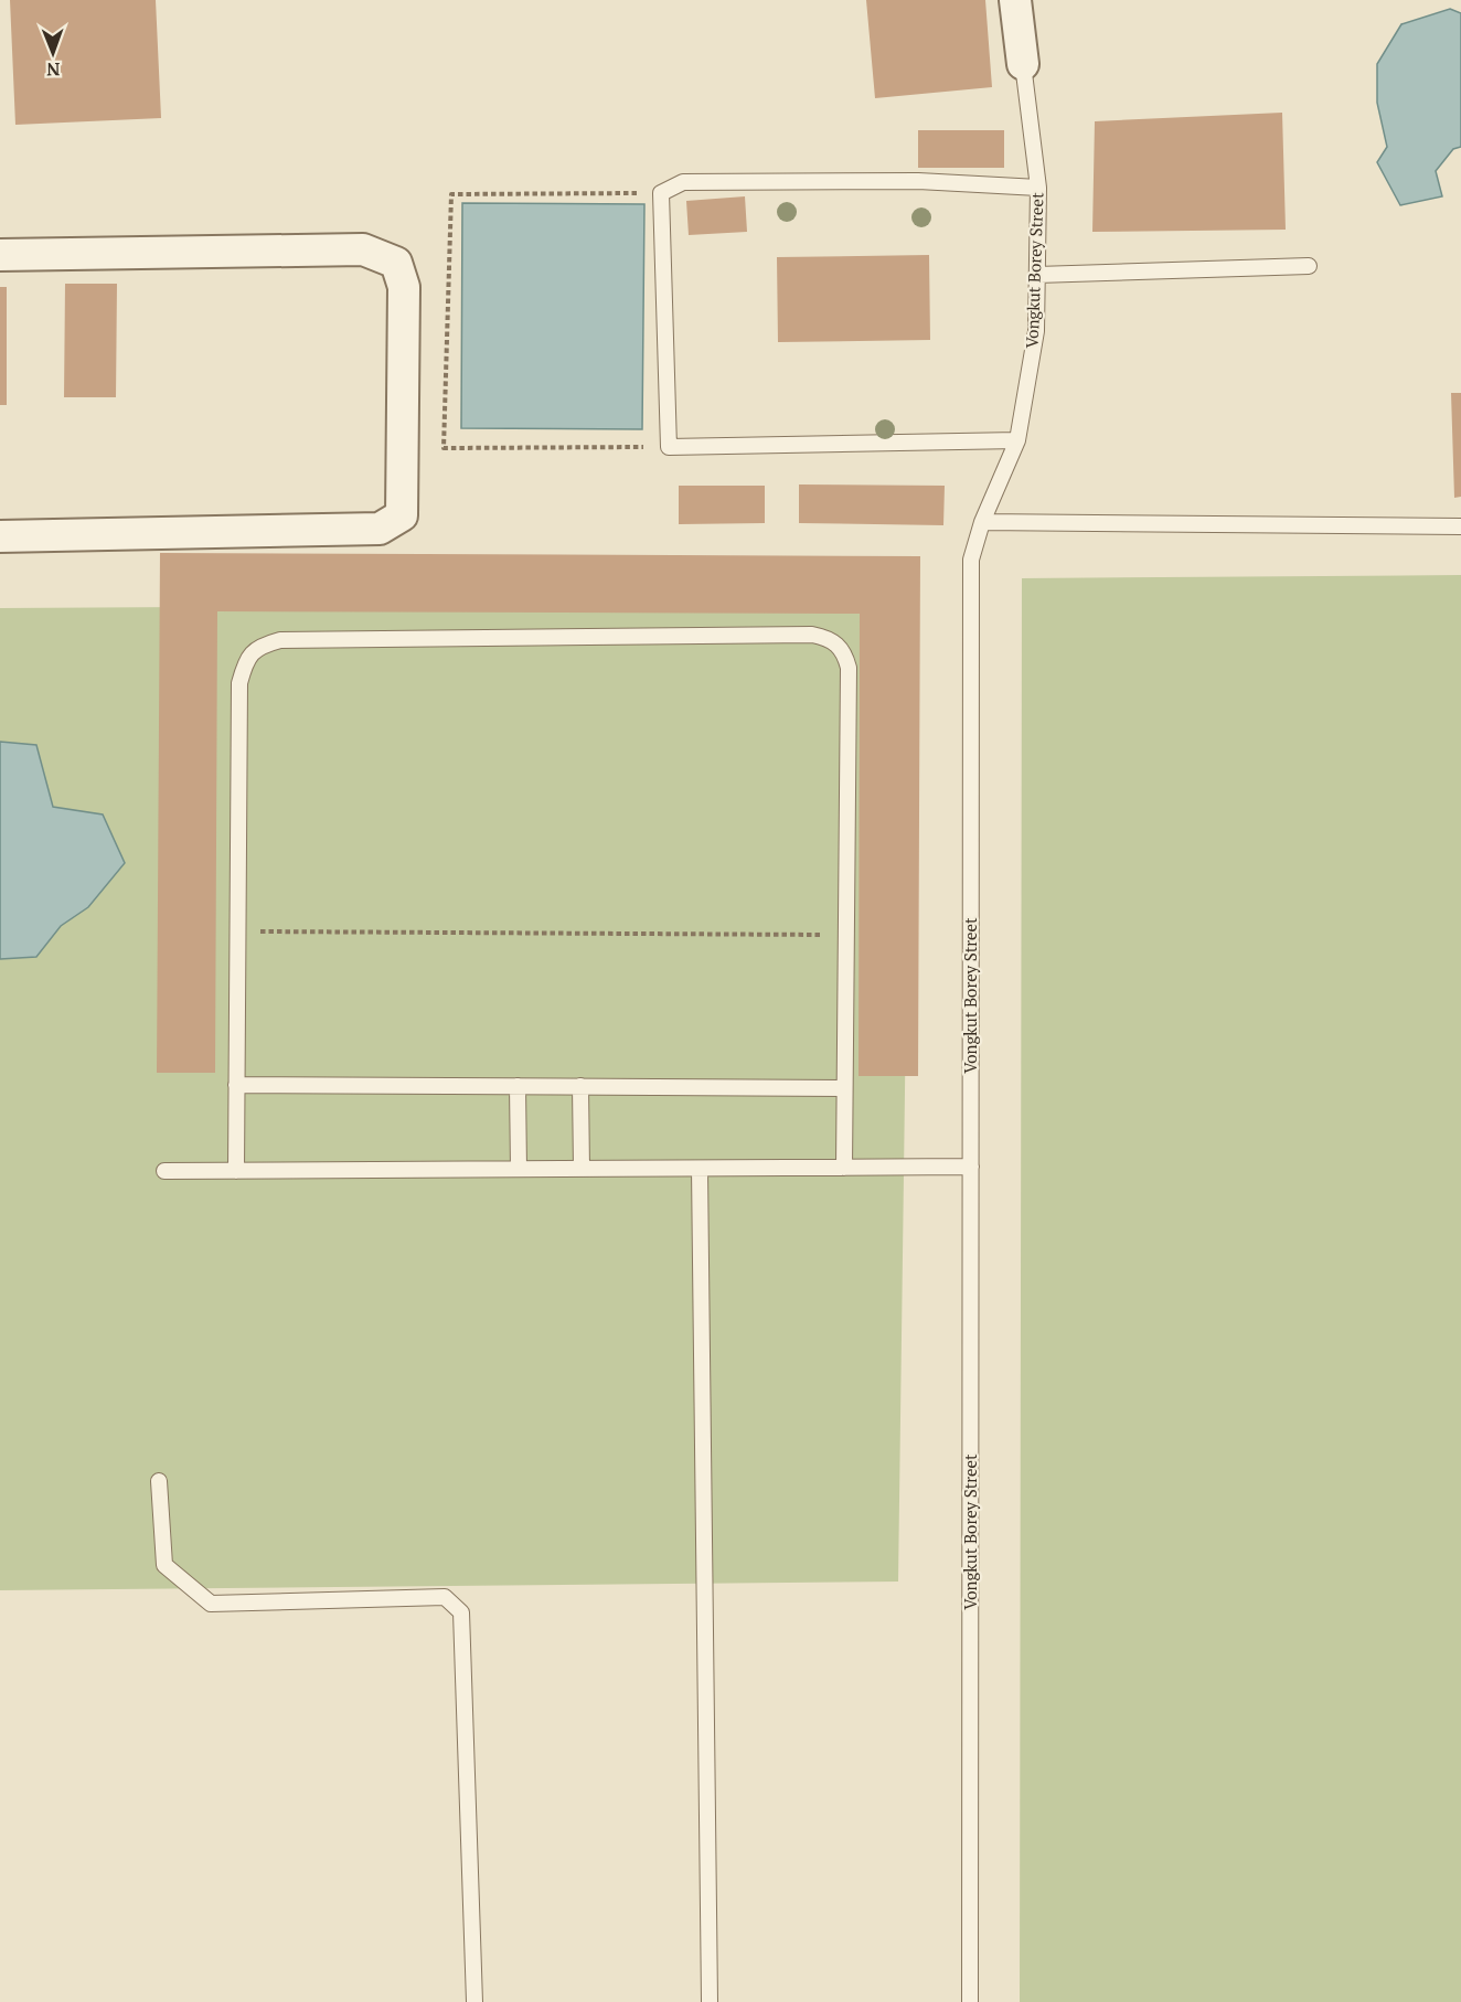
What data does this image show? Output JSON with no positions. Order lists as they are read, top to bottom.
{
  "streets": {
    "street": ["Vongkut Borey Street"]
  },
  "north": "bottom"
}
